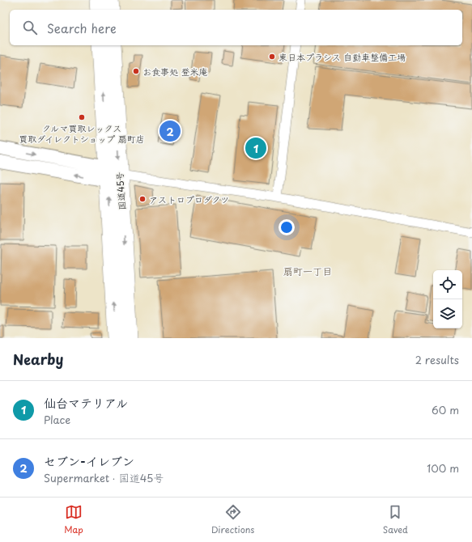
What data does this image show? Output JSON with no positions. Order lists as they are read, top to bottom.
{
  "streets": {
    "highway": ["国道45号"]
  },
  "districts": ["扇町一丁目"],
  "places": [
    "東日本プラシス 自動車整備工場",
    "お食事処 登米庵",
    "クルマ買取レックス 買取ダイレクトショップ 扇町店",
    "アストロプロダクツ"
  ],
  "page": {
    "search": "Search here",
    "pins": ["2", "1"],
    "heading": ["Nearby", "2 results"],
    "list": [
      {
        "mark": "1",
        "name": "仙台マテリアル",
        "note": "Place",
        "value": "60 m"
      },
      {
        "mark": "2",
        "name": "セブン-イレブン",
        "note": "Supermarket · 国道45号",
        "value": "100 m"
      }
    ],
    "nav": ["Map", "Directions", "Saved"]
  }
}
